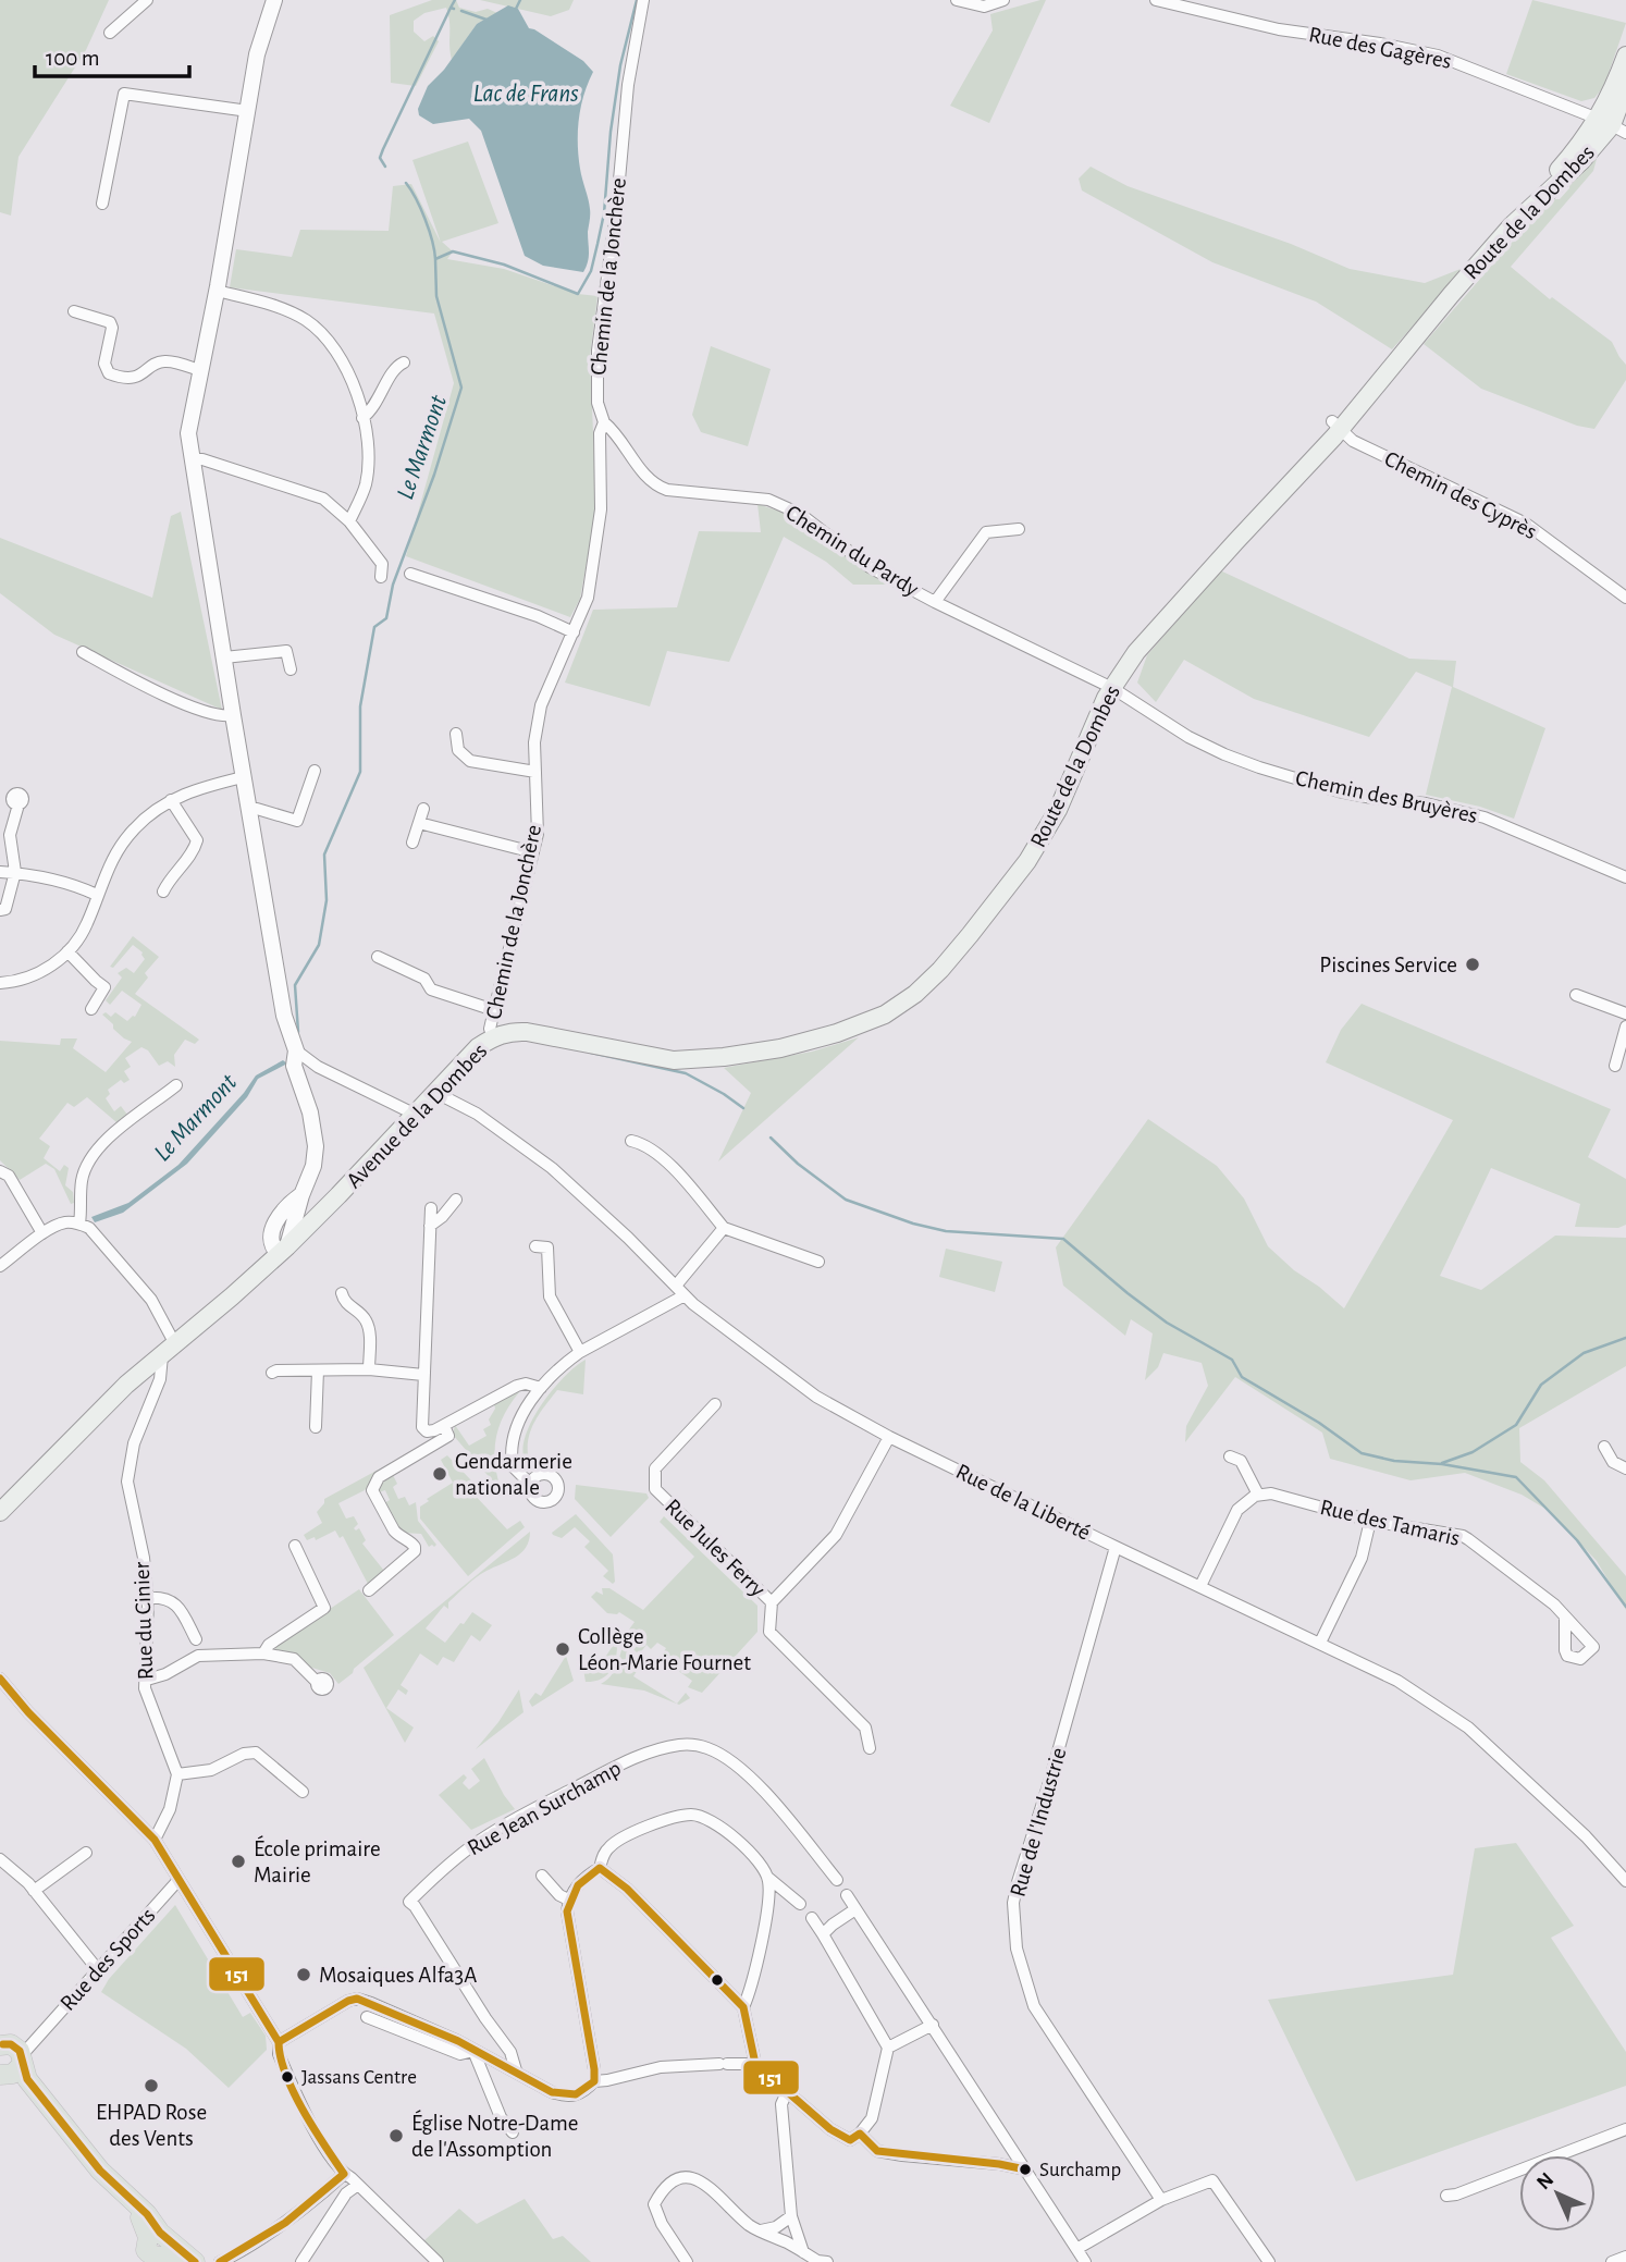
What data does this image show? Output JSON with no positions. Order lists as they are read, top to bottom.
{
  "streets": {
    "main road": ["Route de la Dombes", "Avenue de la Dombes"],
    "street": [
      "Rue des Gagères",
      "Chemin de la Jonchère",
      "Chemin des Cyprès",
      "Chemin du Pardy",
      "Chemin des Bruyères",
      "Rue de la Liberté",
      "Rue des Tamaris",
      "Rue Jules Ferry",
      "Rue du Cinier",
      "Rue Jean Surchamp",
      "Rue de l'Industrie",
      "Rue des Sports"
    ]
  },
  "crossings": [
    ["Rue des Gagères", "Route de la Dombes"],
    ["Route de la Dombes", "Chemin des Cyprès"],
    ["Route de la Dombes", "Chemin du Pardy"],
    ["Route de la Dombes", "Chemin des Bruyères"],
    ["Route de la Dombes", "Avenue de la Dombes"],
    ["Chemin de la Jonchère", "Chemin du Pardy"],
    ["Chemin de la Jonchère", "Avenue de la Dombes"],
    ["Chemin du Pardy", "Chemin des Bruyères"],
    ["Avenue de la Dombes", "Rue de la Liberté"],
    ["Avenue de la Dombes", "Rue du Cinier"],
    ["Rue de la Liberté", "Rue Jules Ferry"],
    ["Rue de la Liberté", "Rue de l'Industrie"]
  ],
  "water": ["Lac de Frans", "Le Marmont"],
  "places": [
    "Piscines Service",
    "Gendarmerie nationale",
    "Collège Léon-Marie Fournet",
    "École primaire Mairie",
    "Mosaiques Alfa3A",
    "Jassans Centre",
    "EHPAD Rose des Vents",
    "Église Notre-Dame de l'Assomption",
    "Surchamp"
  ],
  "lines": ["transit line 151"],
  "scale_bar": "100 m",
  "north": "top left"
}
